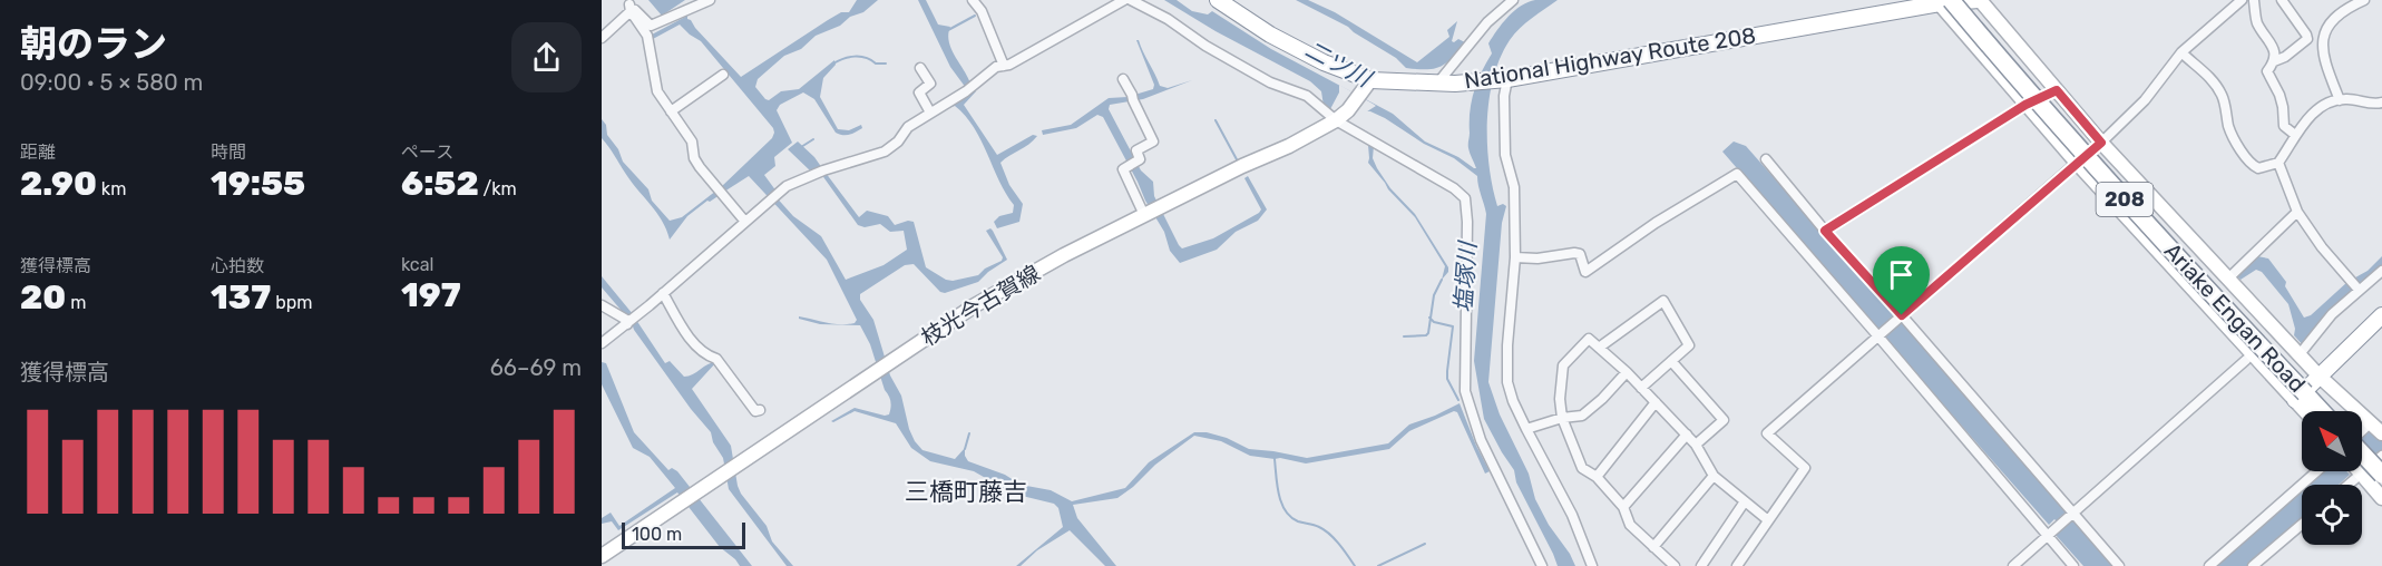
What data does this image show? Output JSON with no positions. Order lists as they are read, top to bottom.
{
  "streets": {
    "highway": ["National Highway Route 208", "208", "Ariake Engan Road"],
    "main road": ["枝光今古賀線"]
  },
  "crossings": [
    ["National Highway Route 208", "枝光今古賀線"],
    ["National Highway Route 208", "Ariake Engan Road"]
  ],
  "districts": ["三橋町藤吉"],
  "water": ["二ツ川", "塩塚川"],
  "scale_bar": "100 m",
  "north": "top left",
  "page": {
    "heading": ["朝のラン", "09:00 · 5 × 580 m"],
    "stats": [
      ["距離", "2.90 km"],
      ["時間", "19:55"],
      ["ペース", "6:52 /km"],
      ["獲得標高", "20 m"],
      ["心拍数", "137 bpm"],
      ["kcal", "197"]
    ],
    "chart": ["獲得標高", "66–69 m"],
    "scale": "100 m"
  }
}
